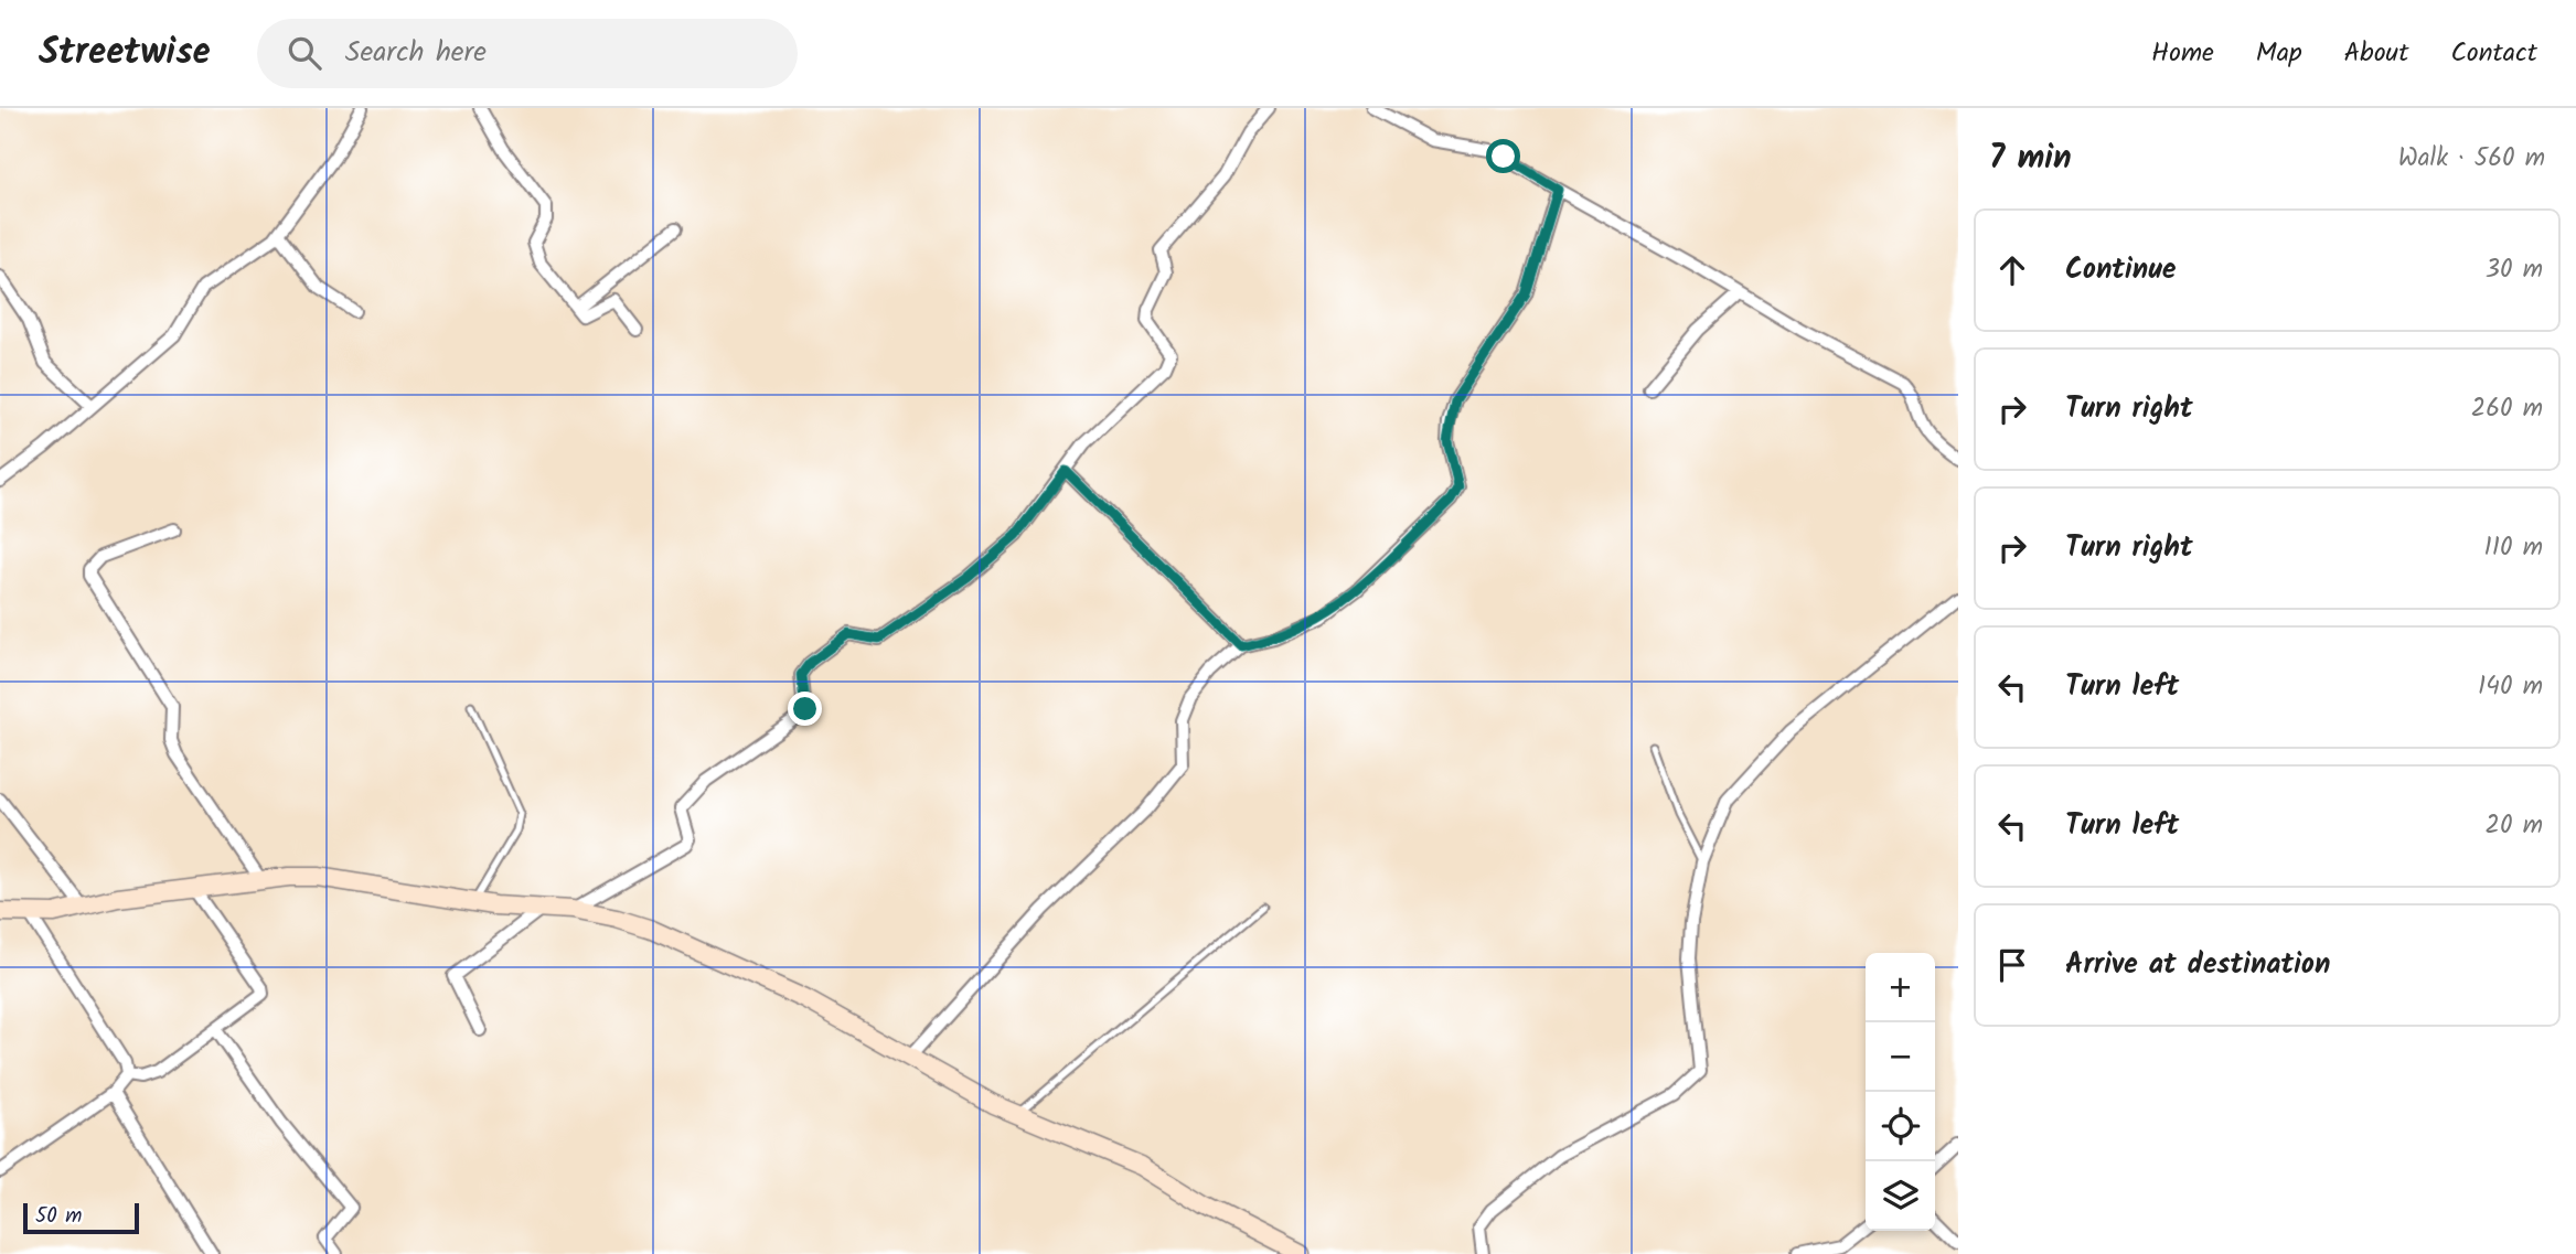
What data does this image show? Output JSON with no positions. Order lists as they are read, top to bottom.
{
  "scale_bar": "50 m",
  "page": {
    "header": "Streetwise",
    "search": "Search here",
    "nav": [
      "Home",
      "Map",
      "About",
      "Contact"
    ],
    "heading": ["7 min", "Walk · 560 m"],
    "list": [
      ["Continue", "30 m"],
      ["Turn right", "260 m"],
      ["Turn right", "110 m"],
      ["Turn left", "140 m"],
      ["Turn left", "20 m"],
      "Arrive at destination"
    ],
    "map_buttons": ["+", "−"],
    "scale": "50 m"
  }
}
